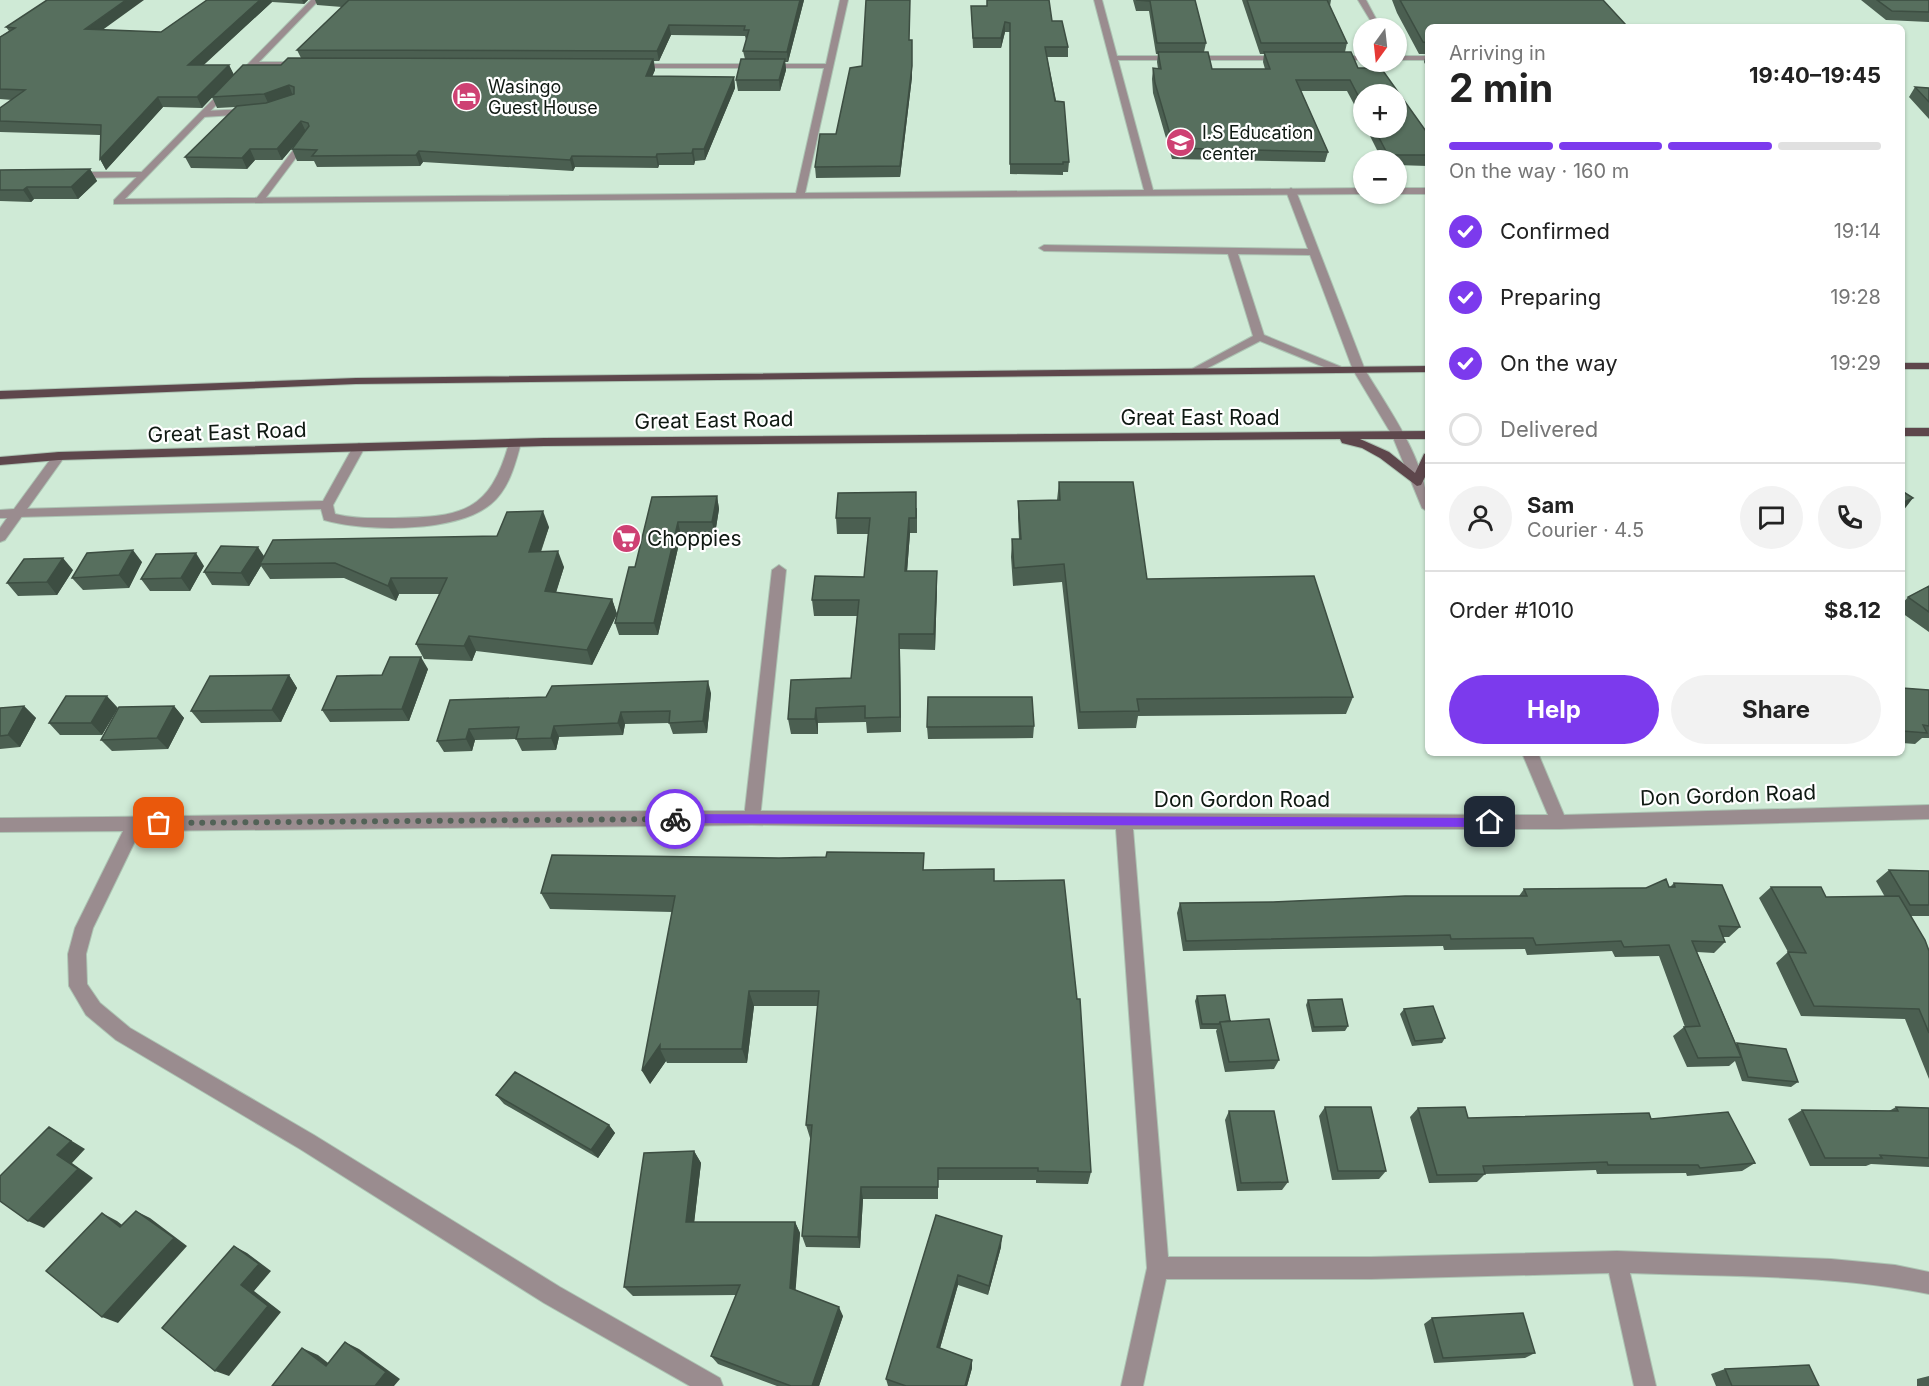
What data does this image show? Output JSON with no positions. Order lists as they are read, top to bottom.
{
  "streets": {
    "main road": ["Great East Road"],
    "street": ["Don Gordon Road"]
  },
  "places": {
    "hotel": ["Wasingo Guest House"],
    "school or university": ["I.S Education center"],
    "supermarket": ["Choppies"]
  },
  "north": "bottom",
  "page": {
    "map_buttons": ["+", "−"],
    "heading": ["2 min", "Arriving in", "19:40–19:45"],
    "panel": [
      "Sam",
      "Courier · 4.5",
      "Order #1010",
      "$8.12"
    ],
    "bar": "On the way · 160 m",
    "list": [
      ["Confirmed", "19:14"],
      ["Preparing", "19:28"],
      ["On the way", "19:29"],
      "Delivered"
    ],
    "buttons": ["Help", "Share"]
  }
}
